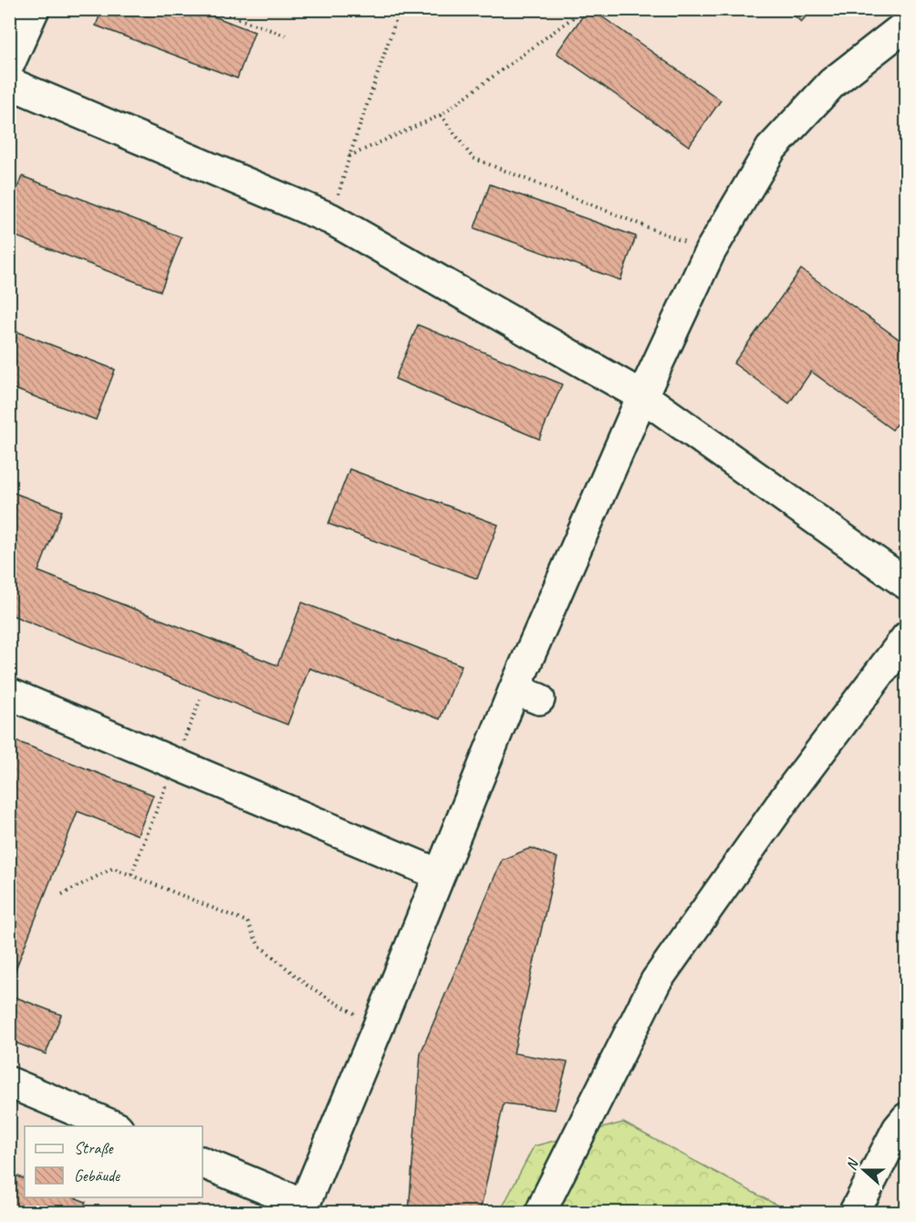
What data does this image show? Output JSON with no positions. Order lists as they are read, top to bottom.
{
  "legend": ["Straße", "Gebäude"],
  "north": "left"
}
